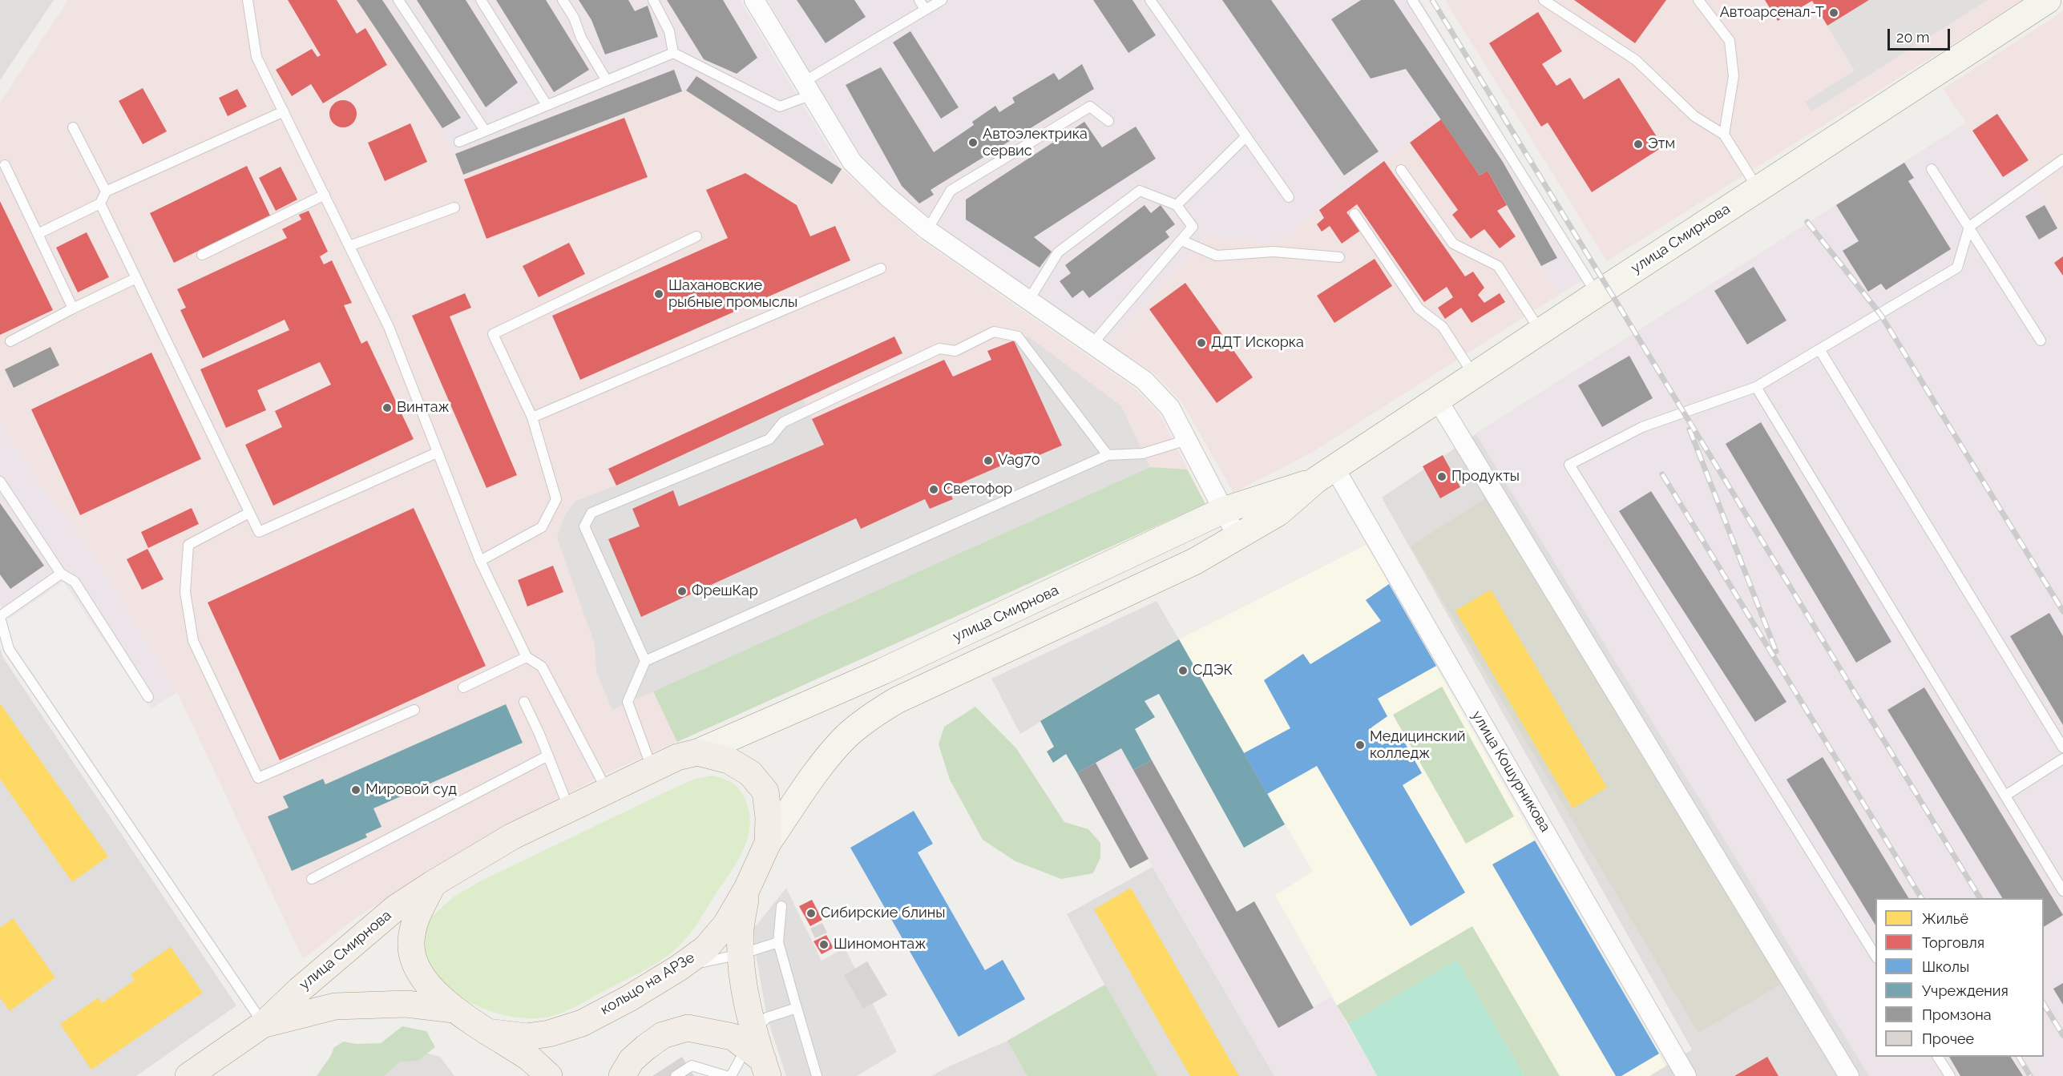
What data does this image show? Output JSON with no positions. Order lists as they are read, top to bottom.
{
  "streets": {
    "main road": ["улица Смирнова", "кольцо на АРЗе"],
    "street": ["улица Кошурникова"]
  },
  "crossings": [
    ["улица Смирнова", "улица Кошурникова"],
    ["улица Смирнова", "кольцо на АРЗе"]
  ],
  "places": [
    "Автоарсенал-Т",
    "Автоэлектрика сервис",
    "Этм",
    "Шахановские рыбные промыслы",
    "ДДТ Искорка",
    "Винтаж",
    "Vag70",
    "Продукты",
    "Светофор",
    "ФрешКар",
    "СДЭК",
    "Медицинский колледж",
    "Мировой суд",
    "Сибирские блины",
    "Шиномонтаж"
  ],
  "legend": [
    "Жильё",
    "Торговля",
    "Школы",
    "Учреждения",
    "Промзона",
    "Прочее"
  ],
  "scale_bar": "20 m"
}
